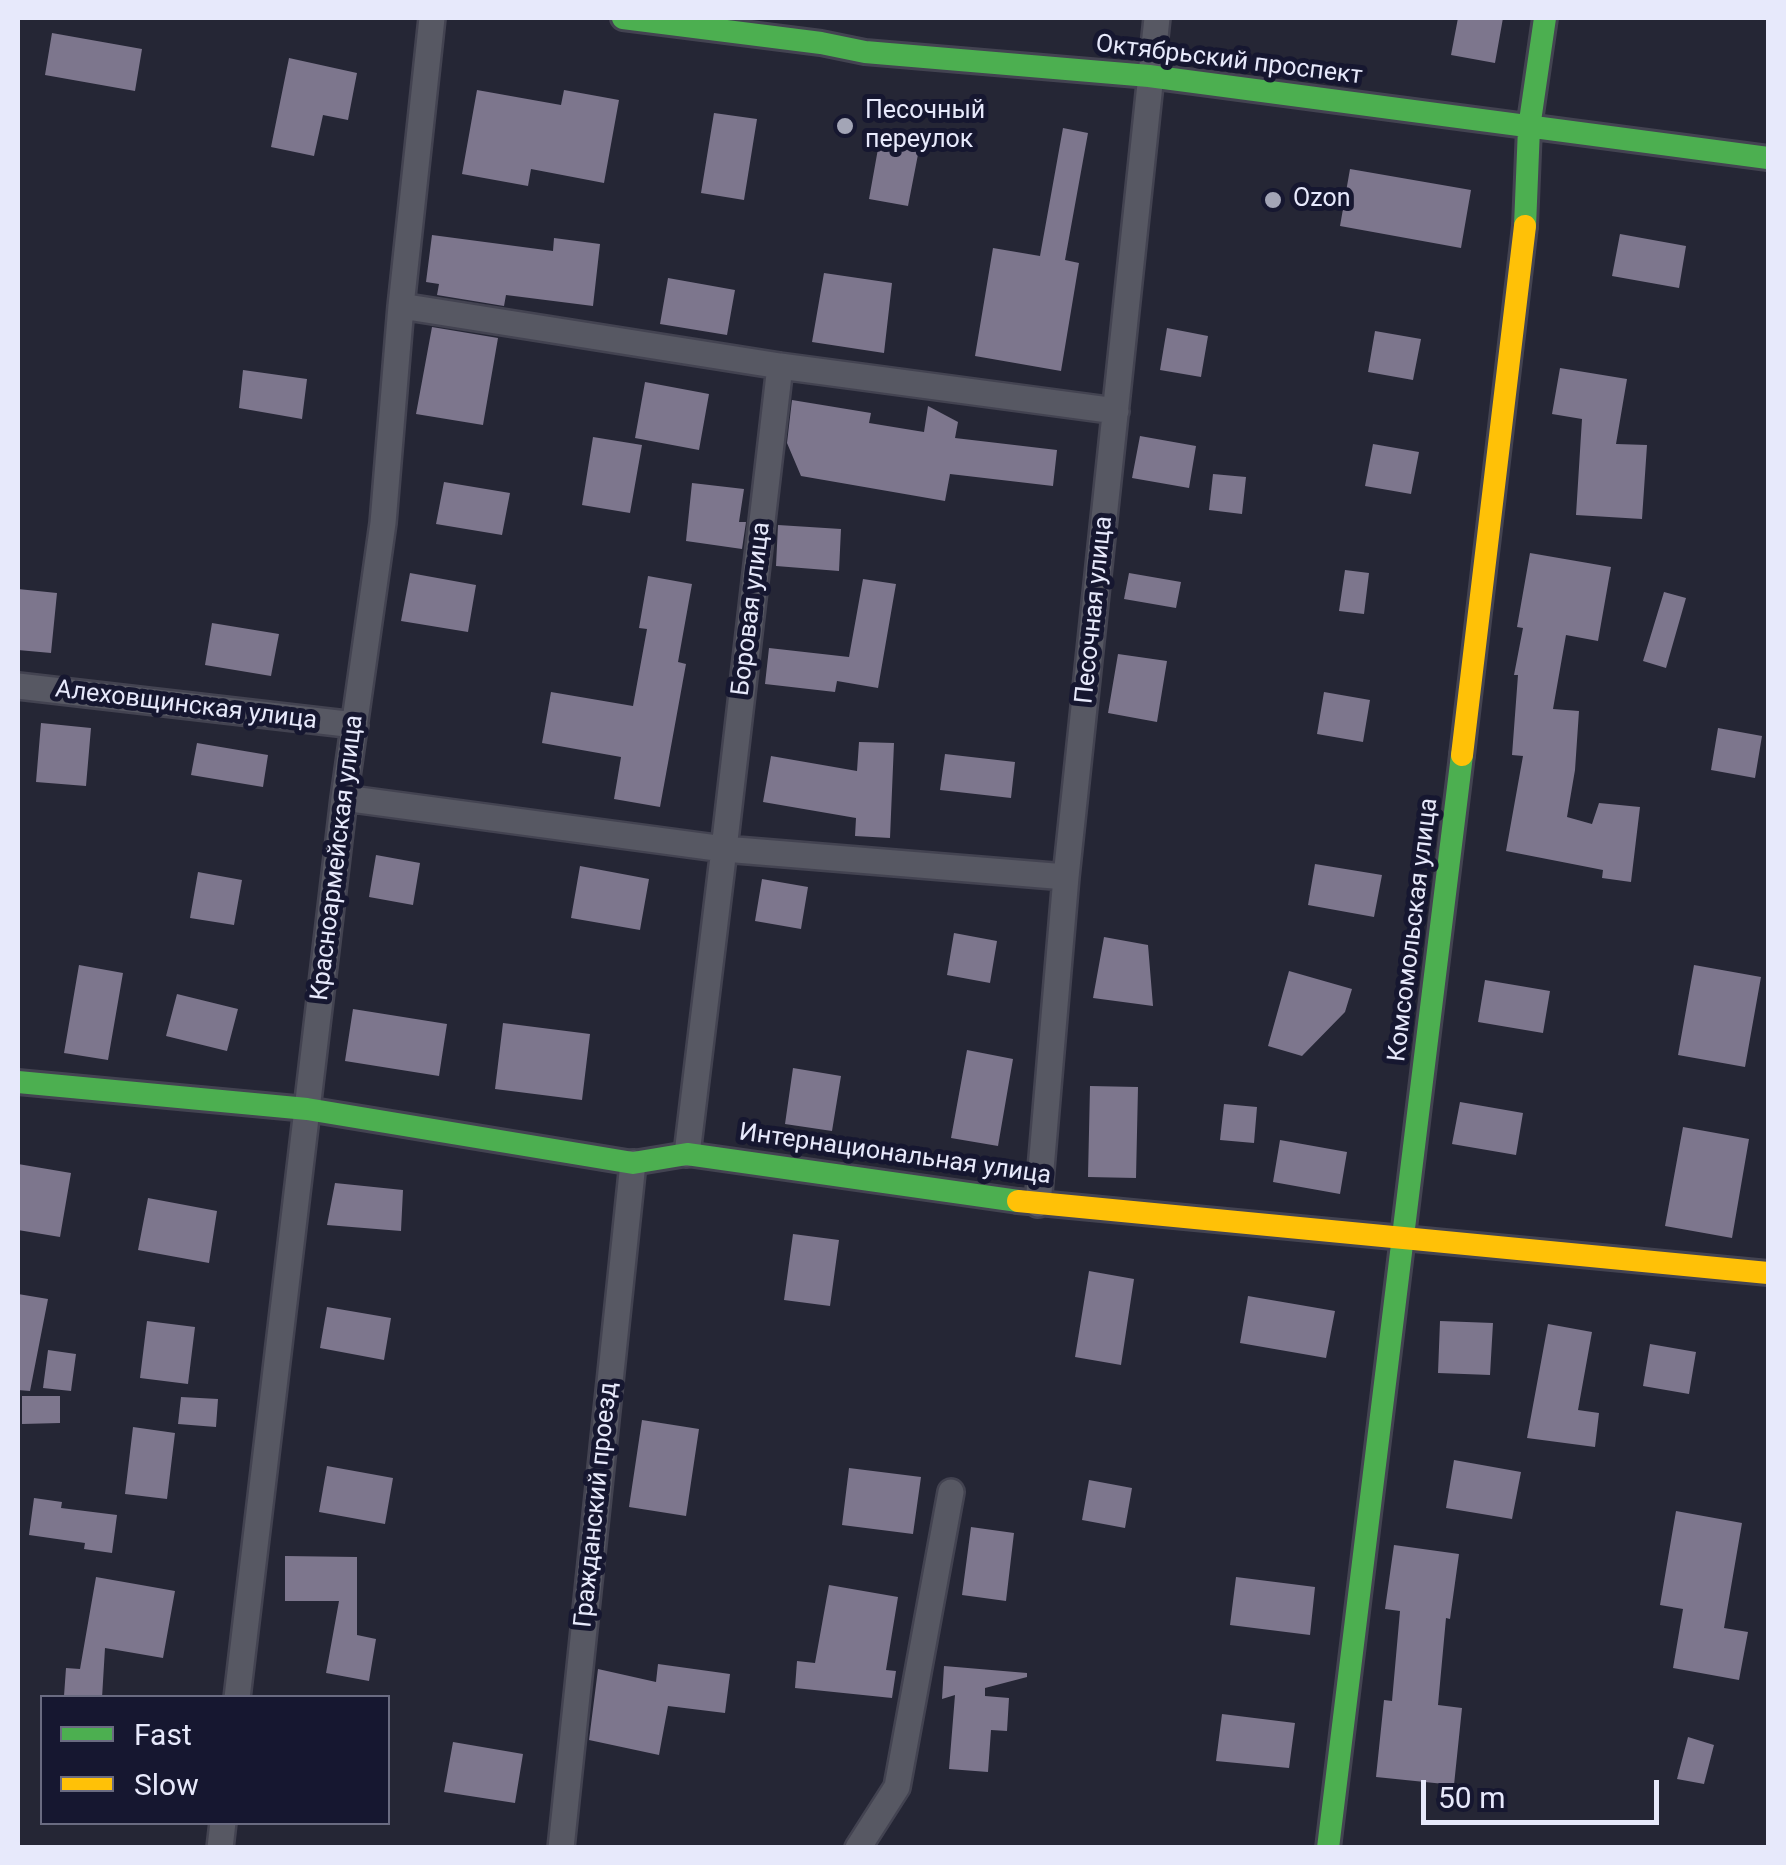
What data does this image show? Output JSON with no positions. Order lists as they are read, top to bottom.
{
  "streets": {
    "street": [
      "Октябрьский проспект",
      "Боровая улица",
      "Песочная улица",
      "Алеховщинская улица",
      "Красноармейская улица",
      "Комсомольская улица",
      "Интернациональная улица",
      "Гражданский проезд"
    ]
  },
  "crossings": [
    ["Октябрьский проспект", "Песочная улица"],
    ["Октябрьский проспект", "Комсомольская улица"],
    ["Боровая улица", "Интернациональная улица"],
    ["Песочная улица", "Интернациональная улица"],
    ["Алеховщинская улица", "Красноармейская улица"],
    ["Красноармейская улица", "Интернациональная улица"],
    ["Комсомольская улица", "Интернациональная улица"],
    ["Интернациональная улица", "Гражданский проезд"]
  ],
  "places": ["Песочный переулок", "Ozon"],
  "legend": ["Fast", "Slow"],
  "scale_bar": "50 m"
}
